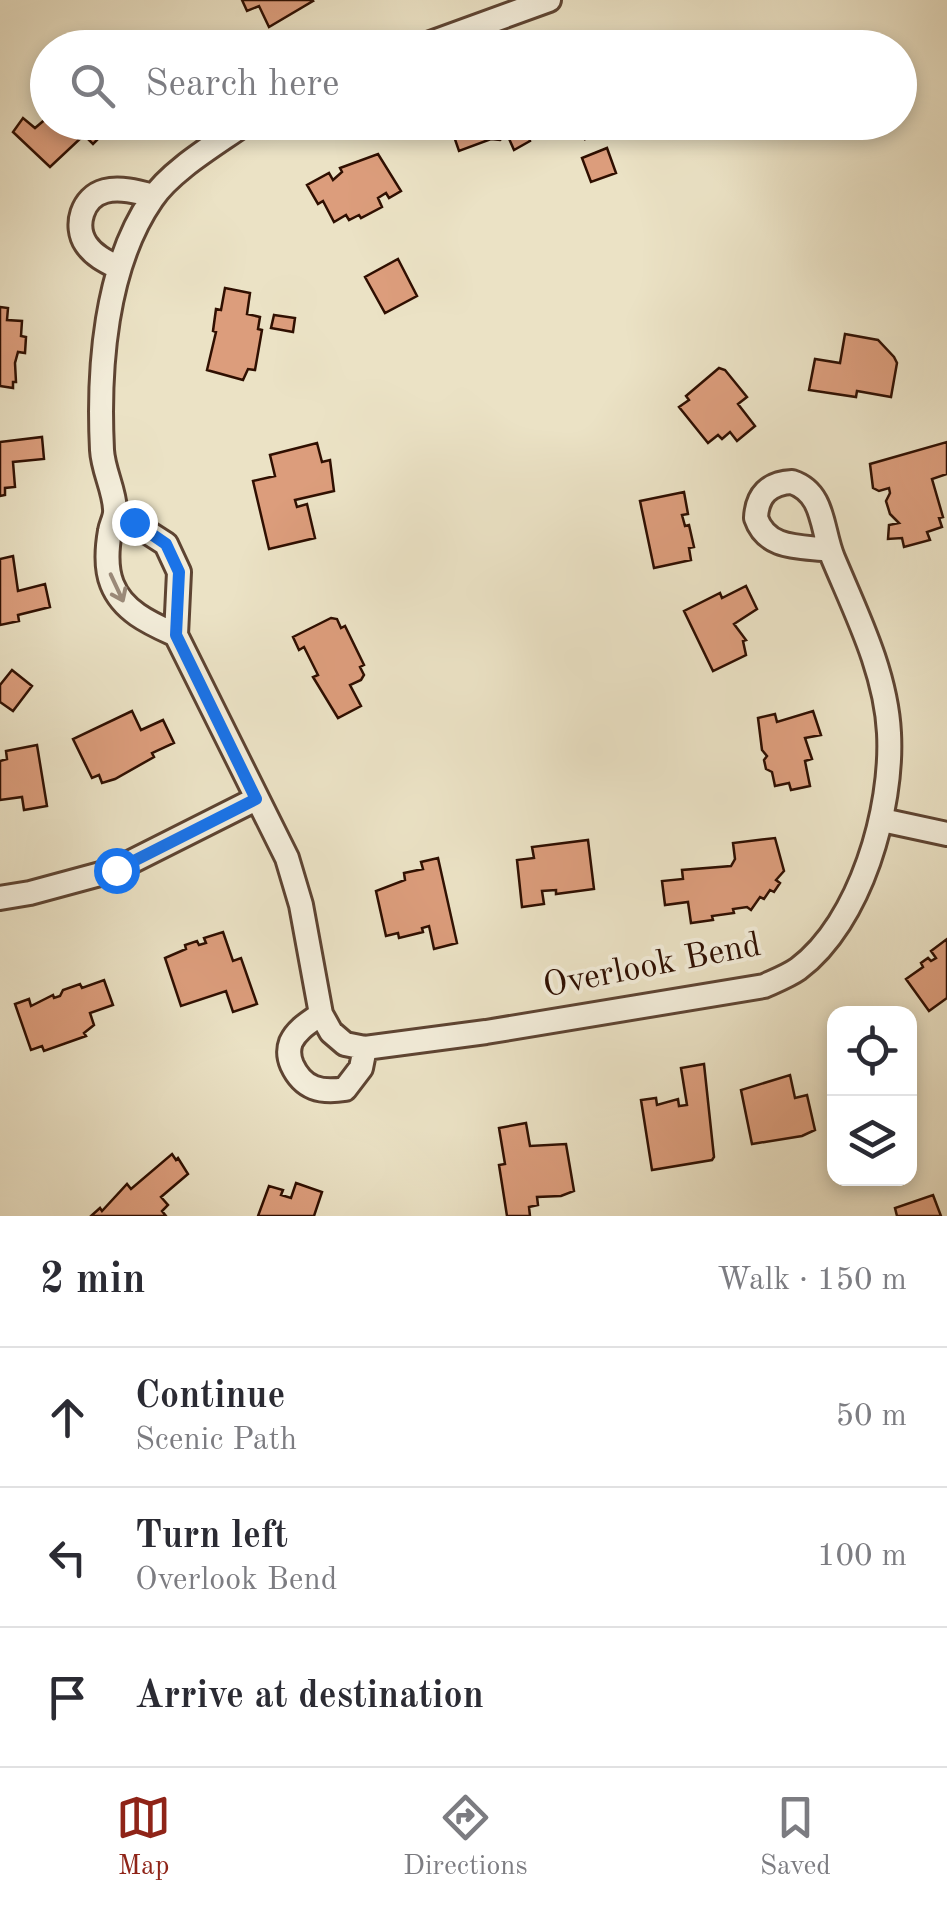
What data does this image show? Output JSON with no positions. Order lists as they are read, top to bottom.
{
  "streets": {
    "street": ["Overlook Bend"]
  },
  "page": {
    "search": "Search here",
    "heading": ["2 min", "Walk · 150 m"],
    "list": [
      ["Continue", "Scenic Path", "50 m"],
      ["Turn left", "Overlook Bend", "100 m"],
      "Arrive at destination"
    ],
    "nav": ["Map", "Directions", "Saved"]
  }
}
